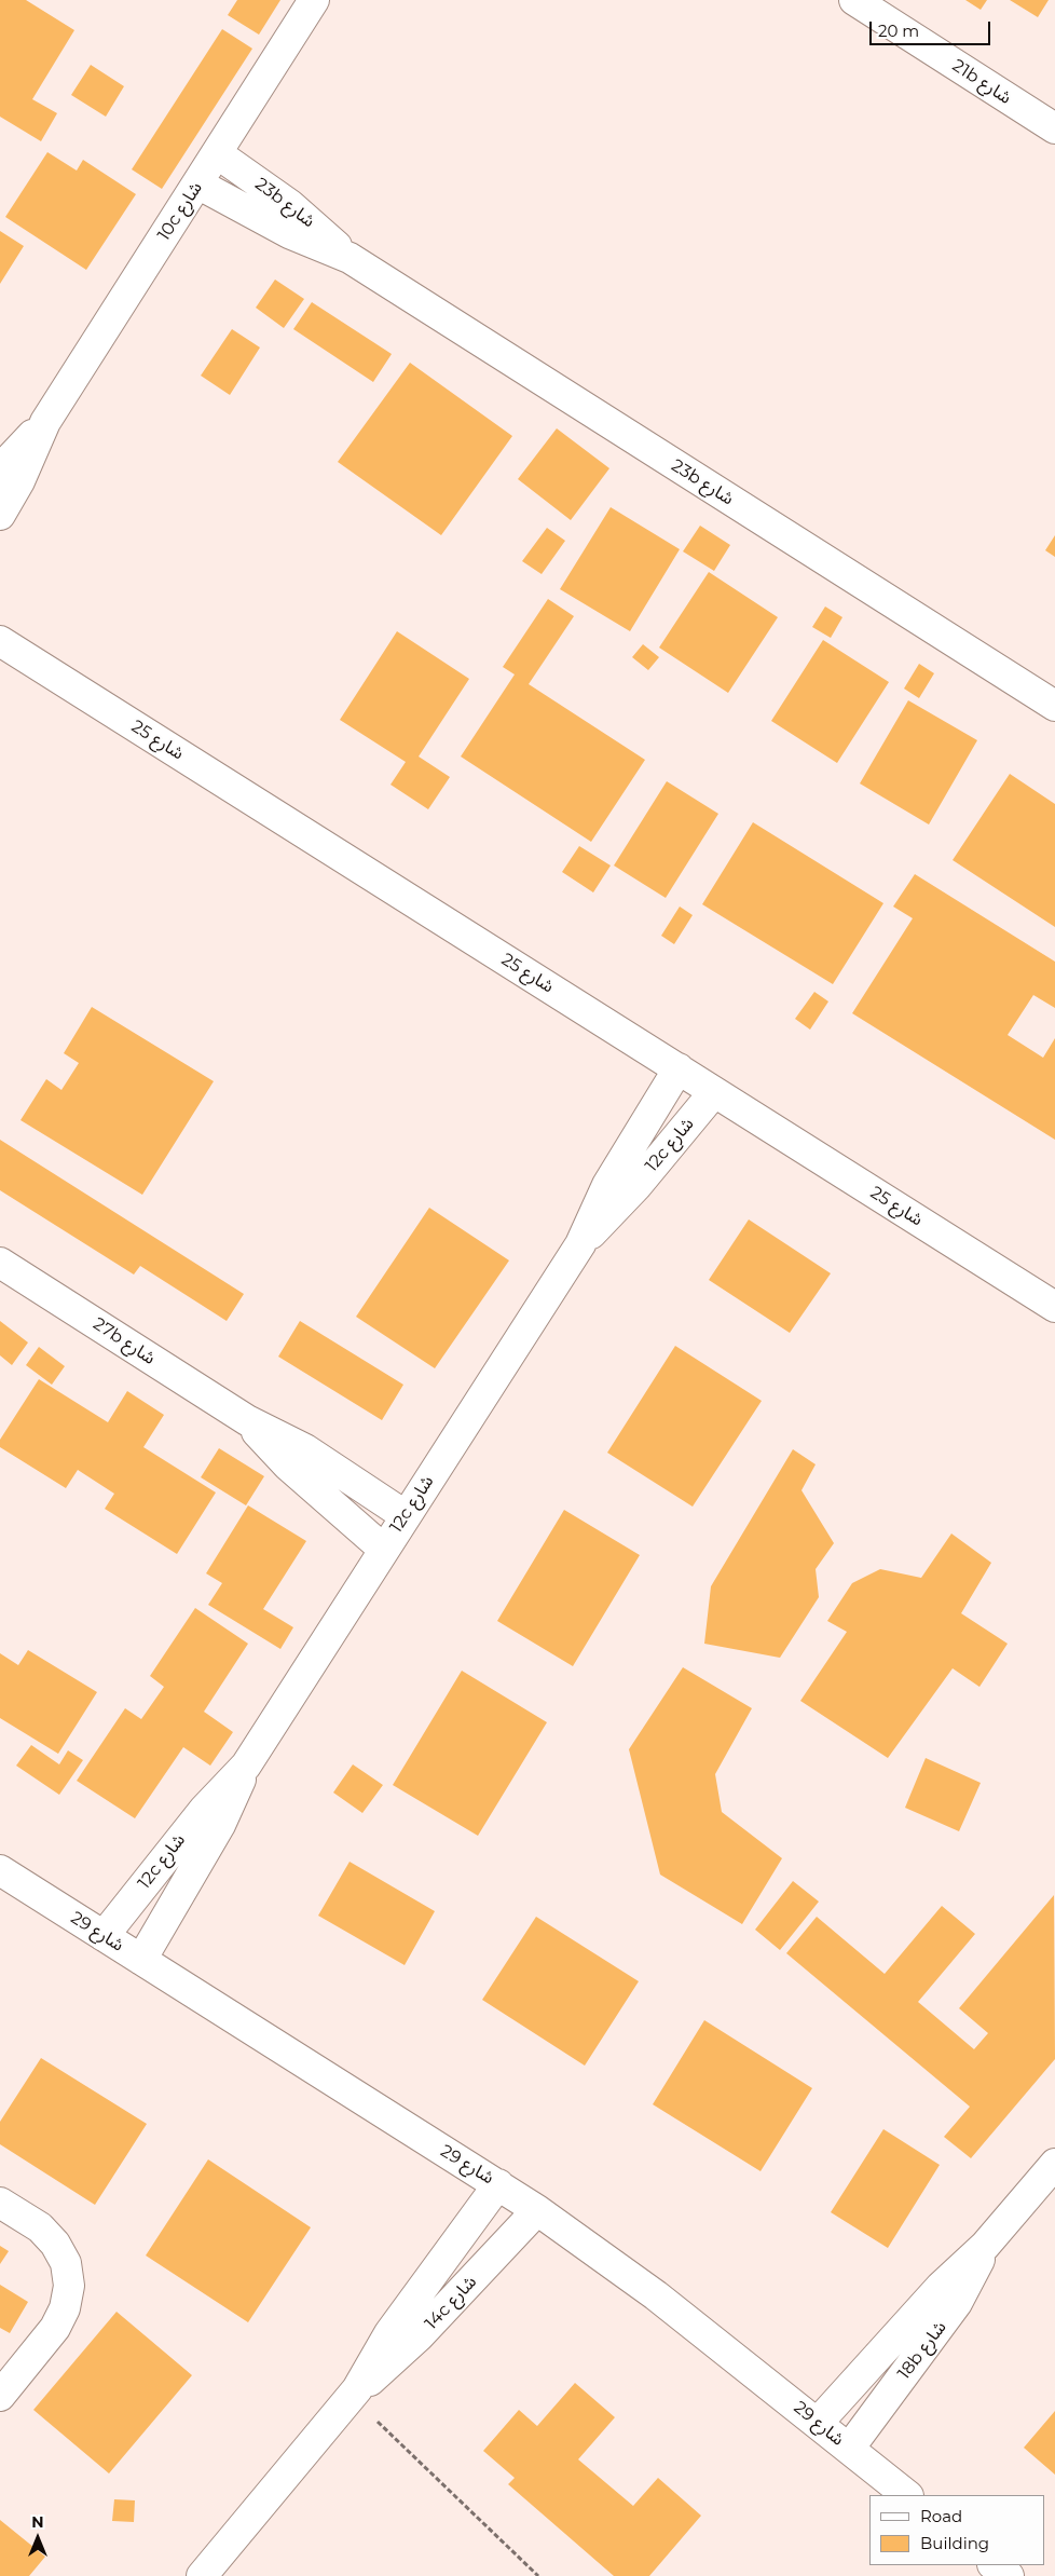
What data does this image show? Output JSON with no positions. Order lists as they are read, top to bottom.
{
  "streets": {
    "street": [
      "21b شارع",
      "23b شارع",
      "10c شارع",
      "شارع 25",
      "12c شارع",
      "27b شارع",
      "شارع 29",
      "14c شارع",
      "18b شارع"
    ]
  },
  "crossings": [
    ["23b شارع", "10c شارع"],
    ["شارع 25", "12c شارع"],
    ["12c شارع", "27b شارع"],
    ["12c شارع", "شارع 29"],
    ["شارع 29", "14c شارع"],
    ["شارع 29", "18b شارع"]
  ],
  "legend": ["Road", "Building"],
  "scale_bar": "20 m",
  "north": "top"
}
